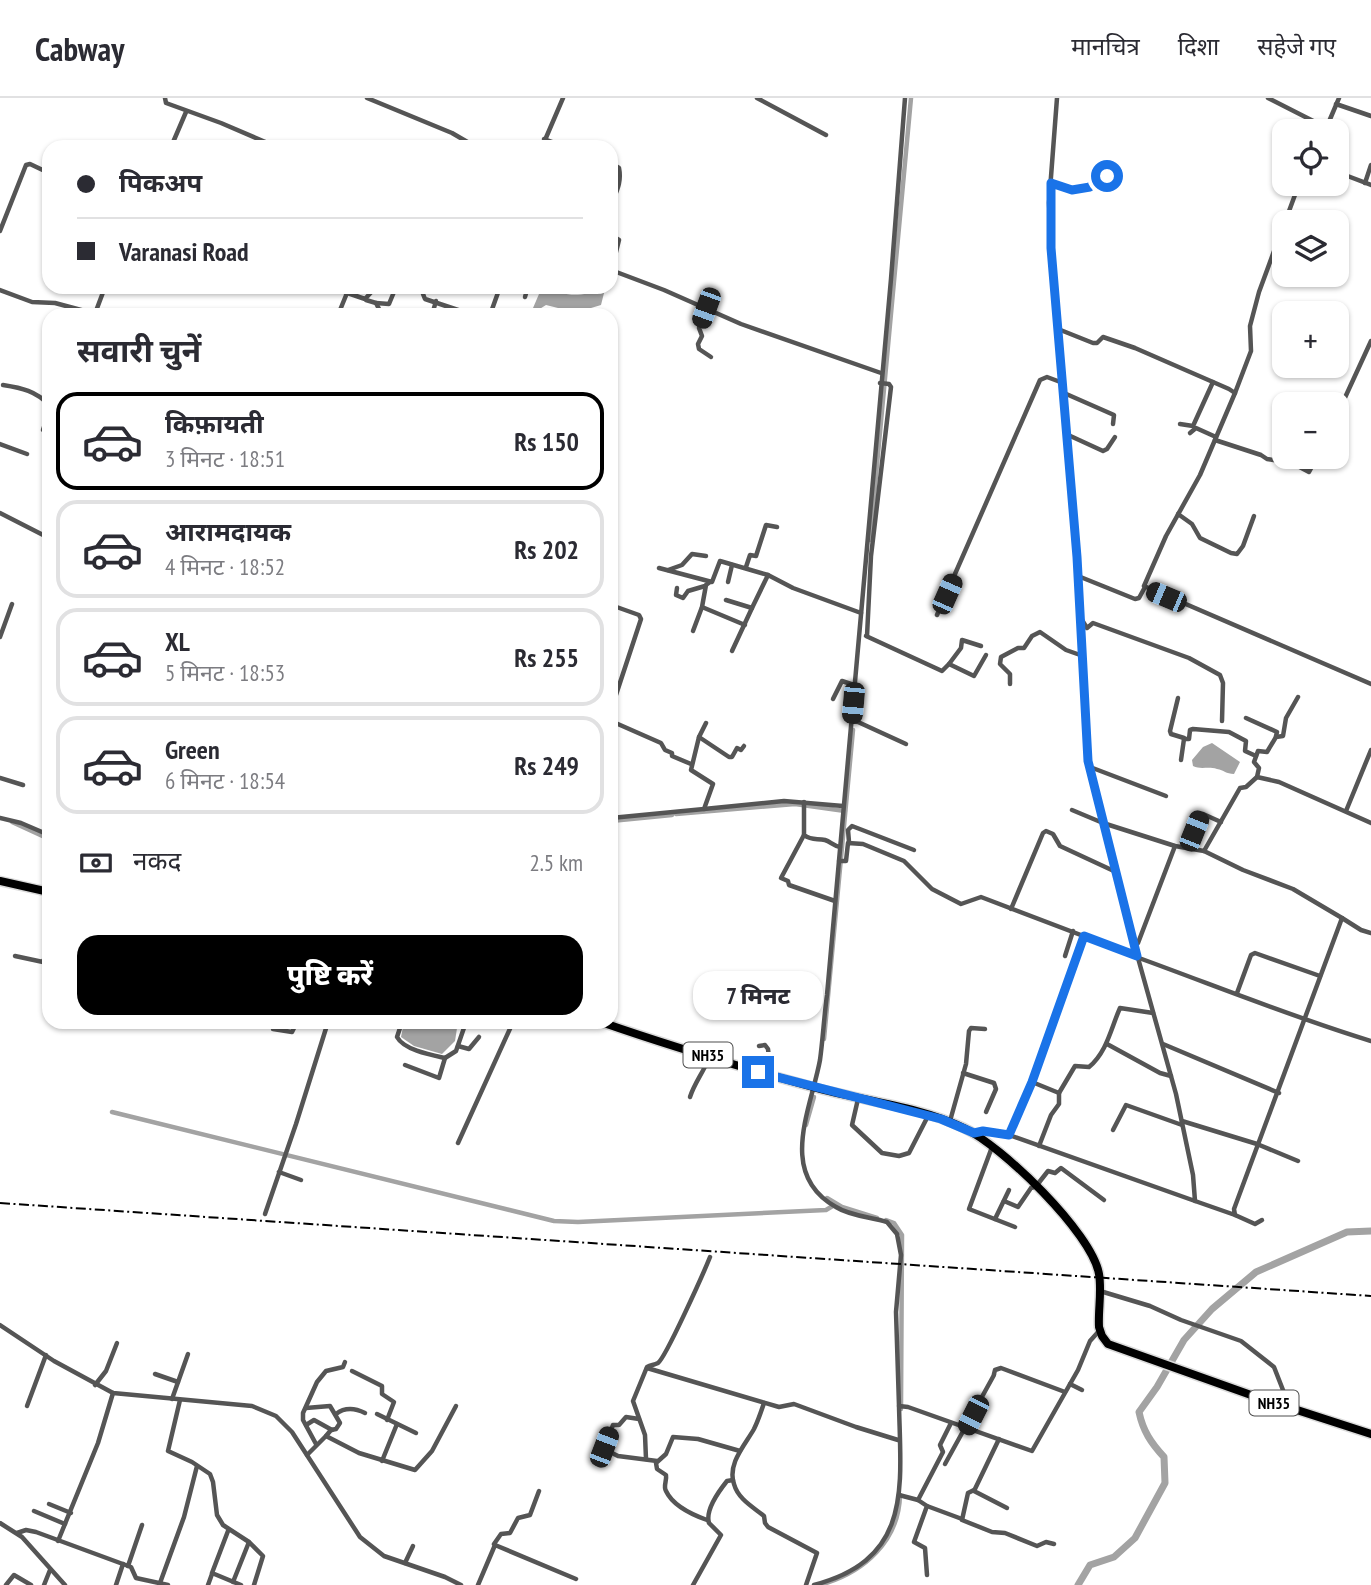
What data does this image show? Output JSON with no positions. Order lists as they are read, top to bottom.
{
  "streets": {
    "highway": ["NH35"]
  },
  "page": {
    "header": "Cabway",
    "nav": ["मानचित्र", "दिशा", "सहेजे गए"],
    "map_buttons": ["+", "−"],
    "banner": ["पिकअप", "Varanasi Road"],
    "heading": "सवारी चुनें",
    "list": [
      {
        "name": "किफ़ायती",
        "note": "3 मिनट · 18:51",
        "value": "Rs 150"
      },
      {
        "name": "आरामदायक",
        "note": "4 मिनट · 18:52",
        "value": "Rs 202"
      },
      {
        "name": "XL",
        "note": "5 मिनट · 18:53",
        "value": "Rs 255"
      },
      {
        "name": "Green",
        "note": "6 मिनट · 18:54",
        "value": "Rs 249"
      }
    ],
    "pay": ["नकद", "2.5 km"],
    "buttons": "पुष्टि करें",
    "bubble": "7 मिनट"
  }
}
